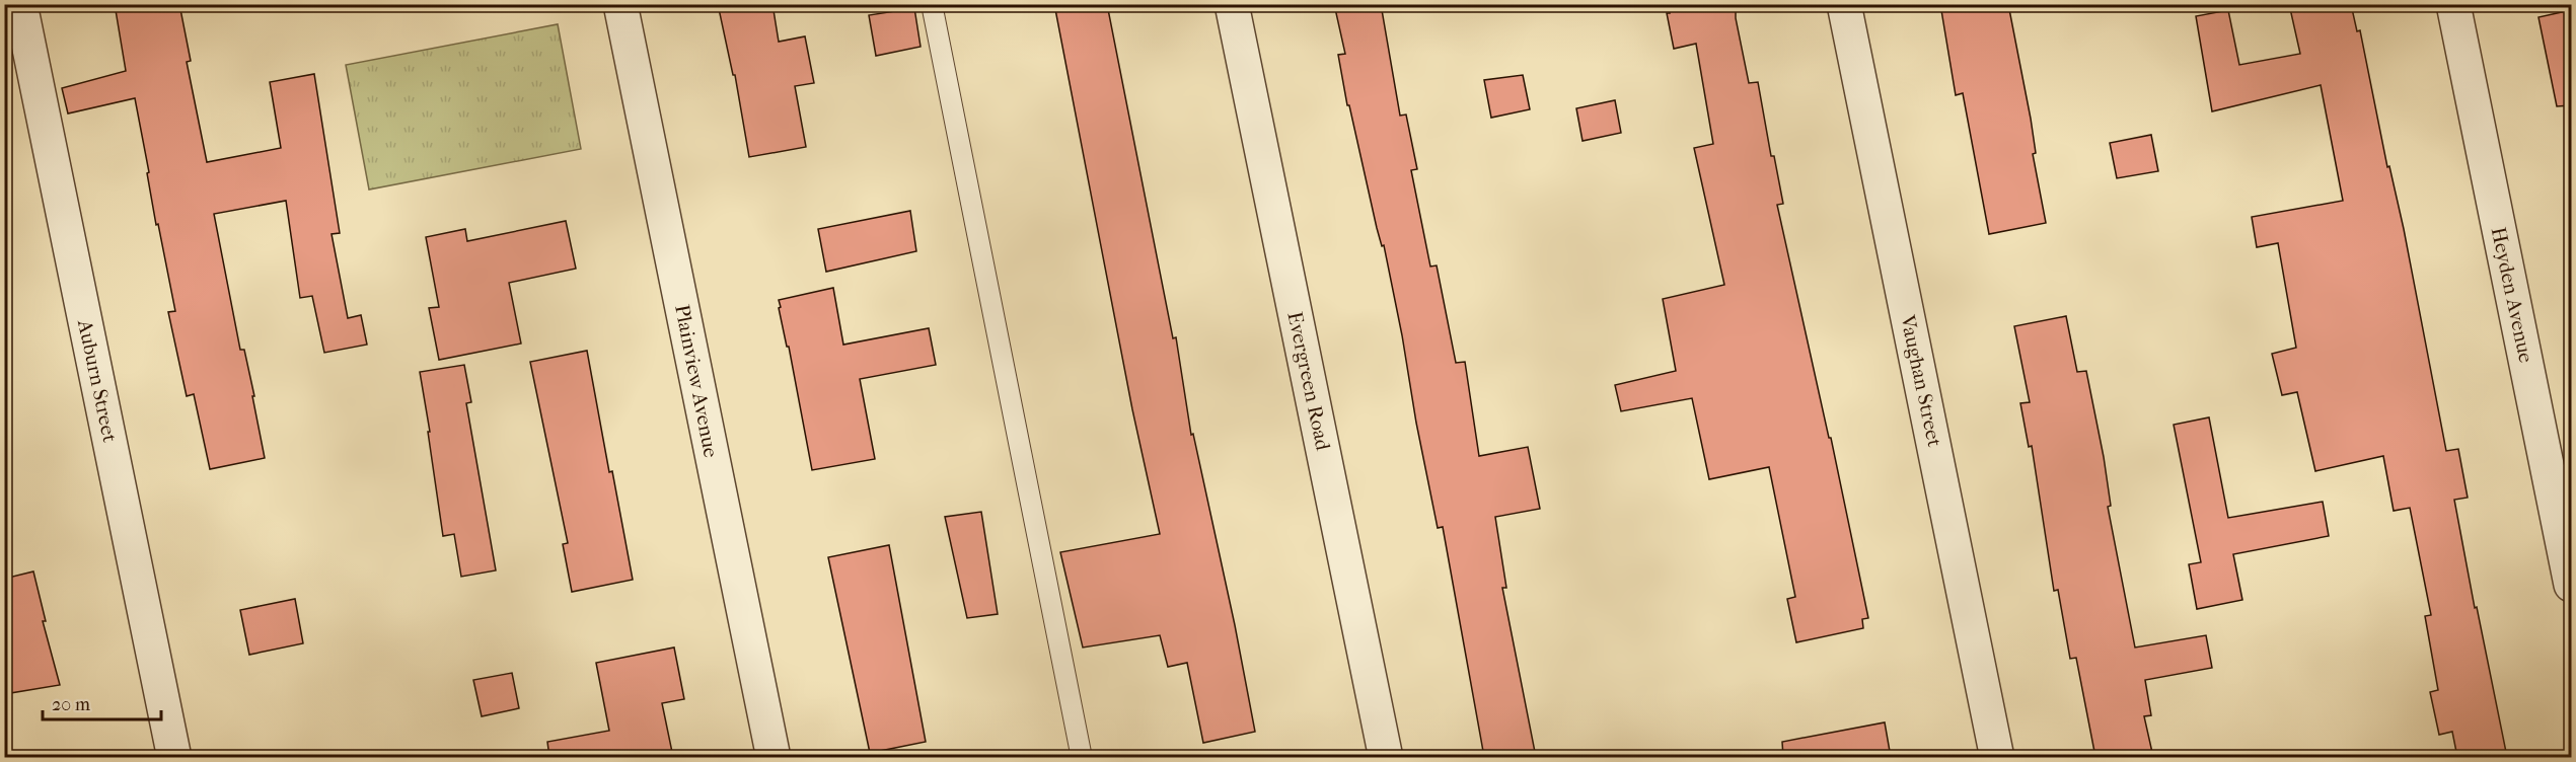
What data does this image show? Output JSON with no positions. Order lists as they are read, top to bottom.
{
  "streets": {
    "street": [
      "Heyden Avenue",
      "Auburn Street",
      "Plainview Avenue",
      "Evergreen Road",
      "Vaughan Street"
    ]
  },
  "scale_bar": "20 m"
}
